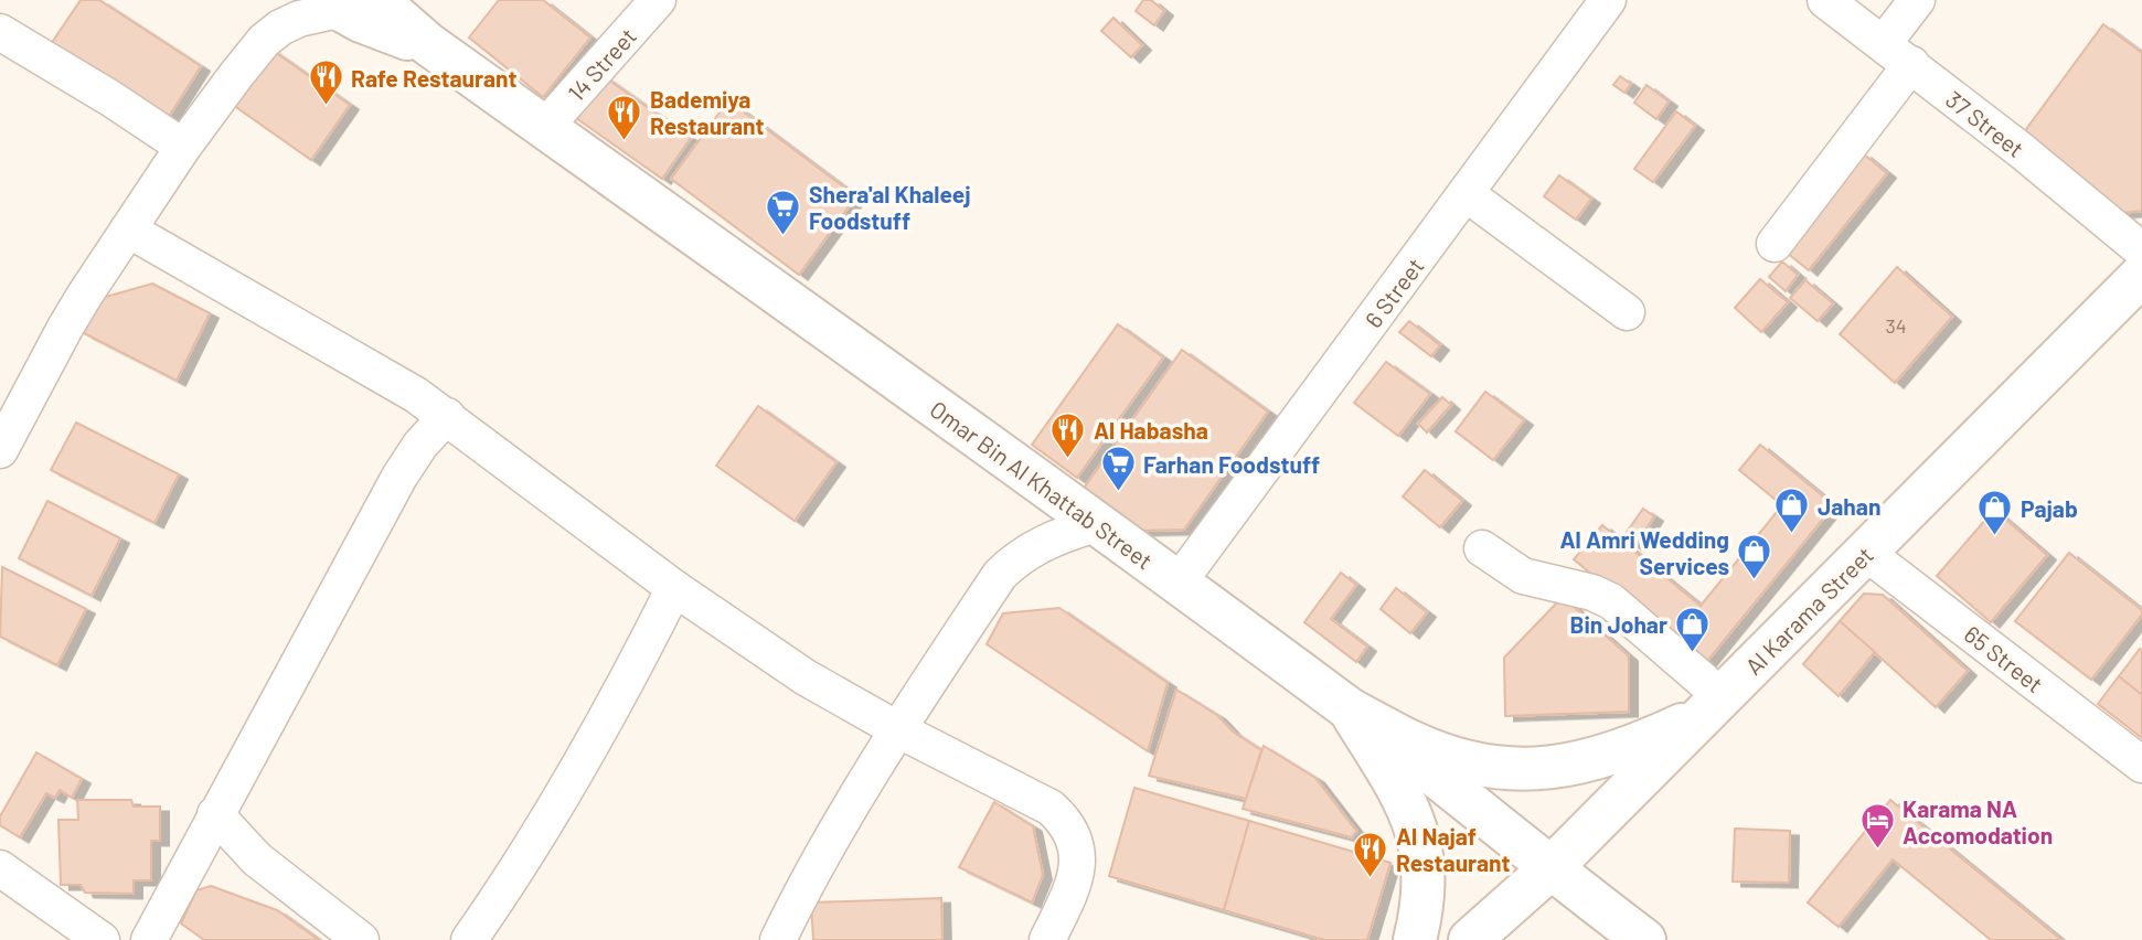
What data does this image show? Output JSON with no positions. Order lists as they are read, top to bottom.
{
  "streets": {
    "street": [
      "14 Street",
      "37 Street",
      "6 Street",
      "Omar Bin Al Khattab Street",
      "Al Karama Street",
      "65 Street"
    ]
  },
  "crossings": [
    ["14 Street", "Omar Bin Al Khattab Street"],
    ["6 Street", "Omar Bin Al Khattab Street"],
    ["Omar Bin Al Khattab Street", "Al Karama Street"],
    ["Al Karama Street", "65 Street"]
  ],
  "places": {
    "restaurant": [
      "Rafe Restaurant",
      "Bademiya Restaurant",
      "Al Habasha",
      "Al Najaf Restaurant"
    ],
    "supermarket": ["Shera'al Khaleej Foodstuff", "Farhan Foodstuff"],
    "shop": [
      "Jahan",
      "Pajab",
      "Al Amri Wedding Services",
      "Bin Johar"
    ],
    "hotel": ["Karama NA Accomodation"]
  },
  "house_numbers": ["34"]
}
